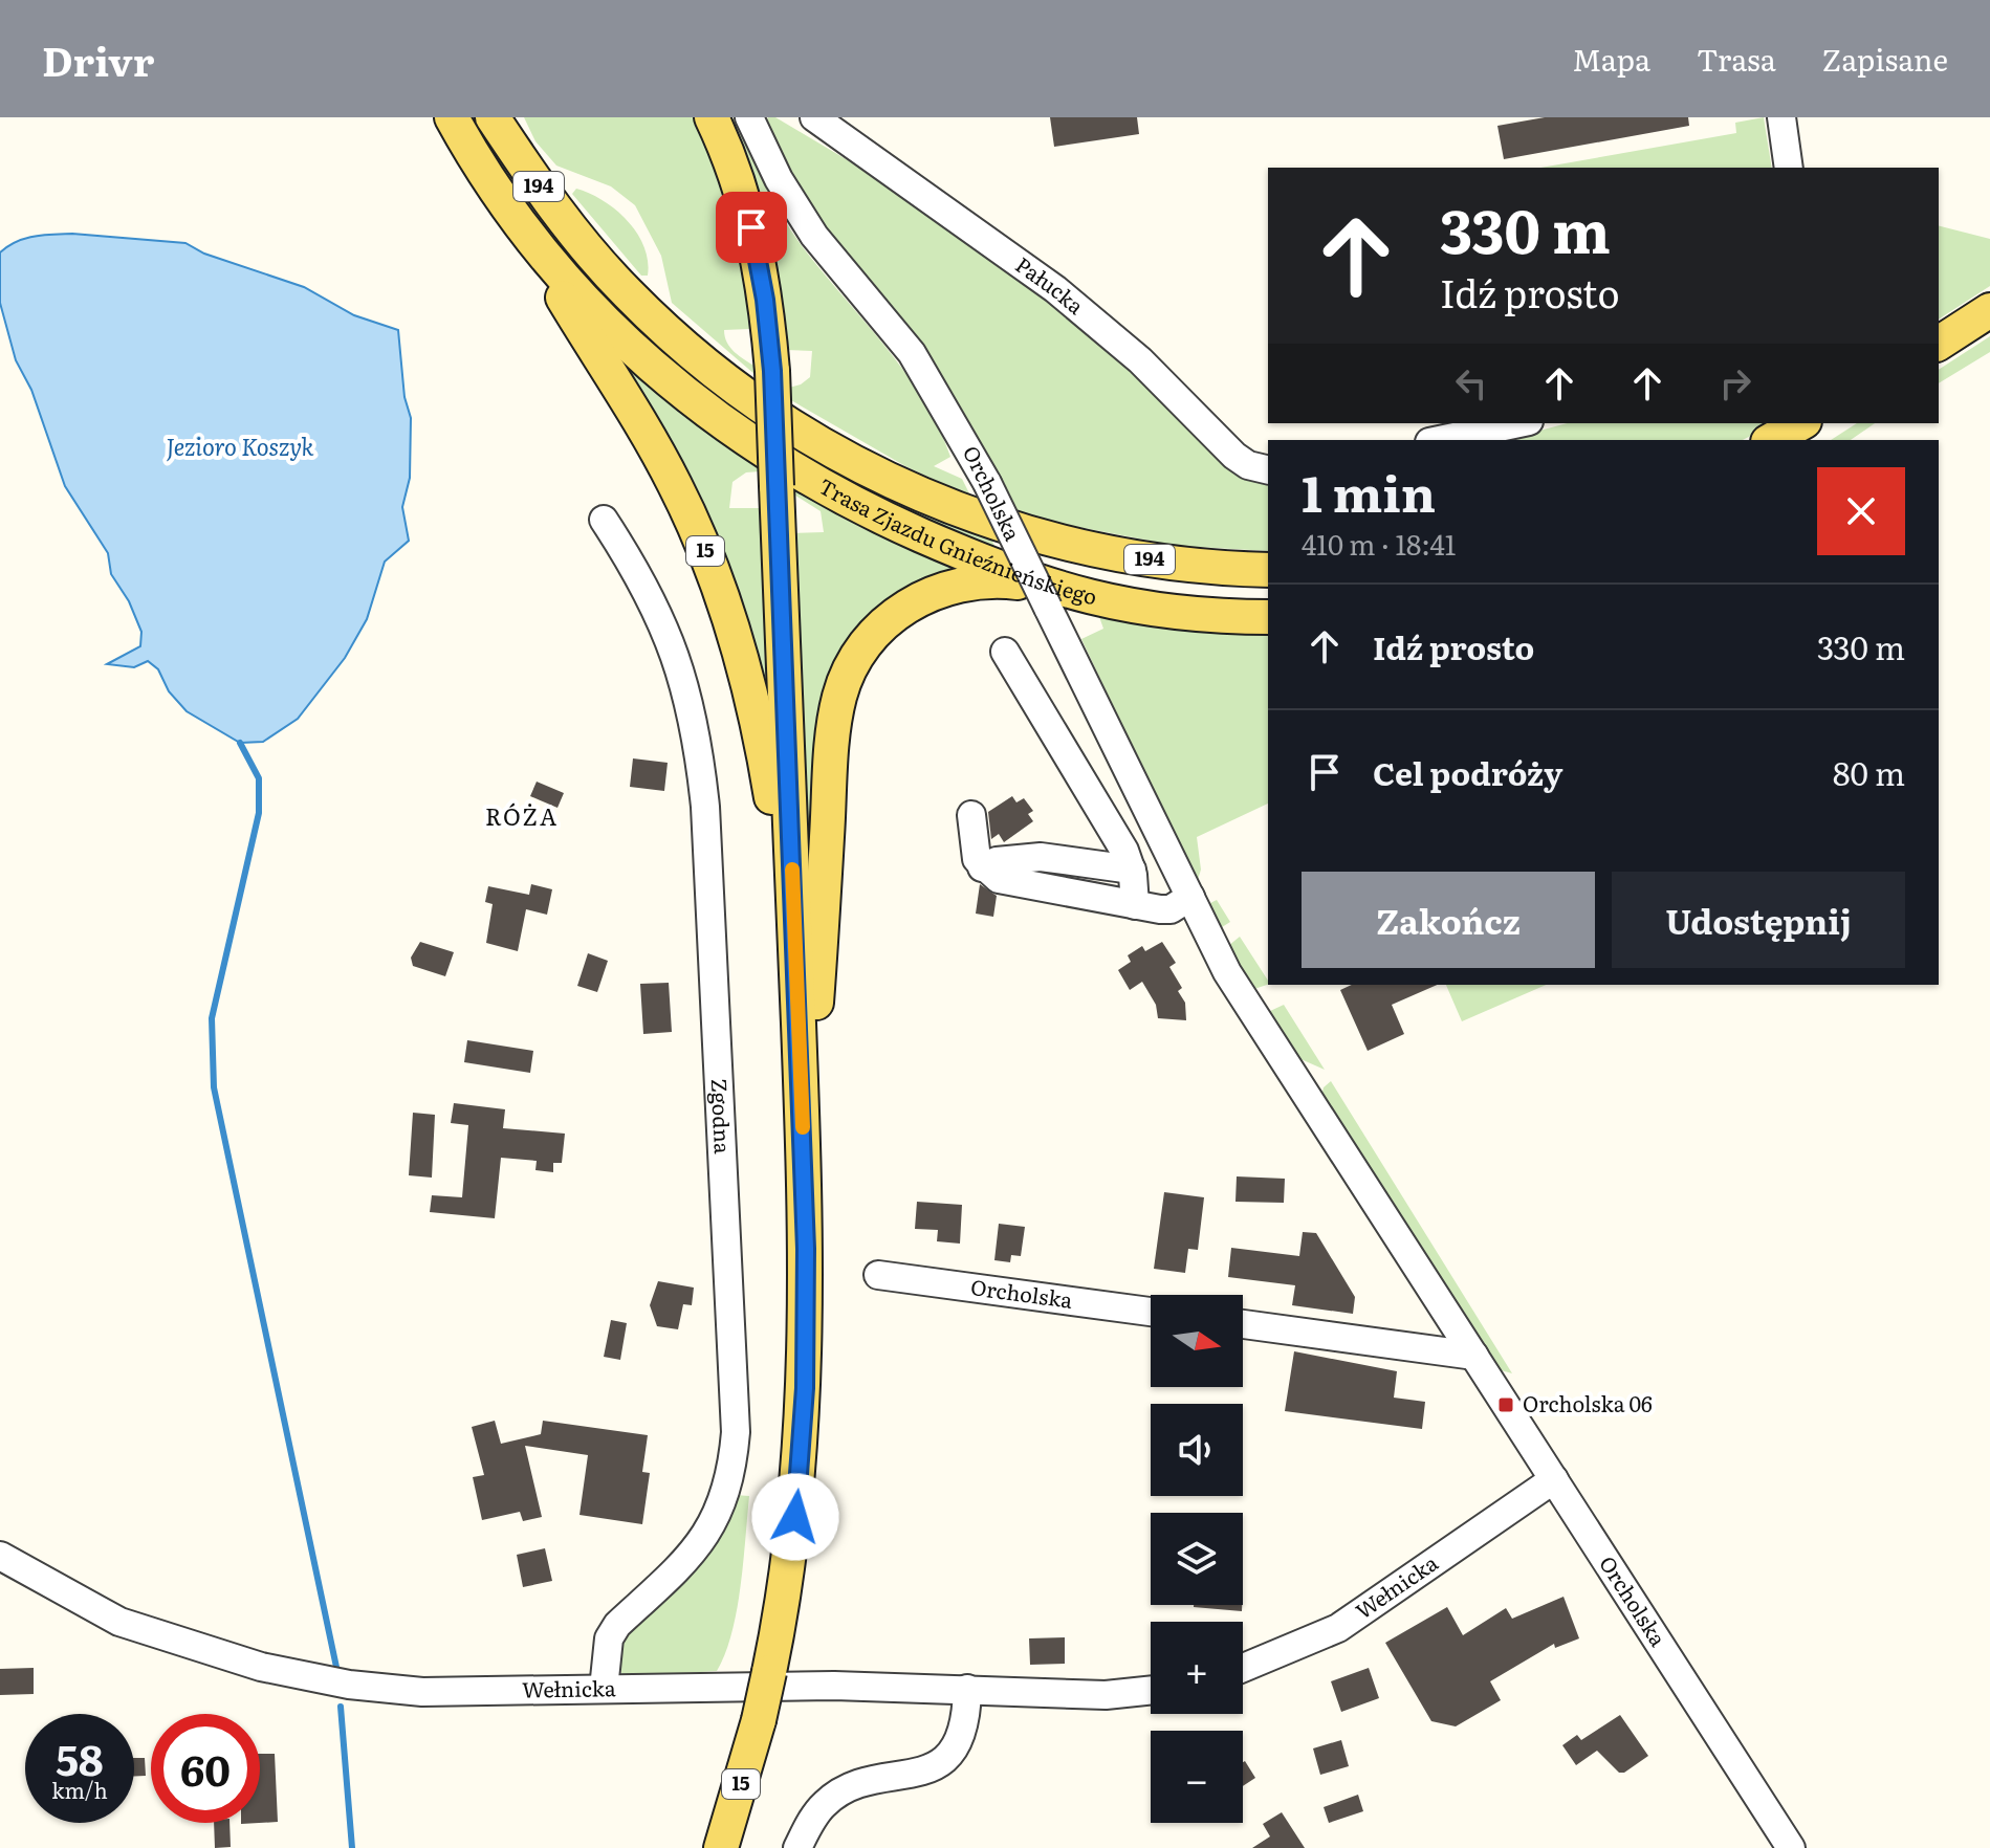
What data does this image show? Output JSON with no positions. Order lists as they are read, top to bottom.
{
  "streets": {
    "main road": ["194", "Trasa Zjazdu Gnieźnieńskiego", "15"],
    "street": [
      "Pałucka",
      "Orcholska",
      "Zgodna",
      "Wełnicka"
    ]
  },
  "crossings": [
    ["Orcholska", "Trasa Zjazdu Gnieźnieńskiego"],
    ["Orcholska", "Wełnicka"],
    ["Trasa Zjazdu Gnieźnieńskiego", "15"],
    ["Zgodna", "Wełnicka"]
  ],
  "districts": ["RÓŻA"],
  "water": ["Jezioro Koszyk"],
  "places": {
    "transit": ["Orcholska 06"]
  },
  "north": "right",
  "page": {
    "header": "Drivr",
    "nav": ["Mapa", "Trasa", "Zapisane"],
    "turn": ["330 m", "Idź prosto"],
    "heading": ["1 min", "410 m · 18:41"],
    "list": [
      {
        "name": "Idź prosto",
        "value": "330 m"
      },
      {
        "name": "Cel podróży",
        "value": "80 m"
      }
    ],
    "buttons": ["Zakończ", "Udostępnij"],
    "map_buttons": ["+", "−"],
    "speed": "58 km/h",
    "limit": "60"
  }
}
